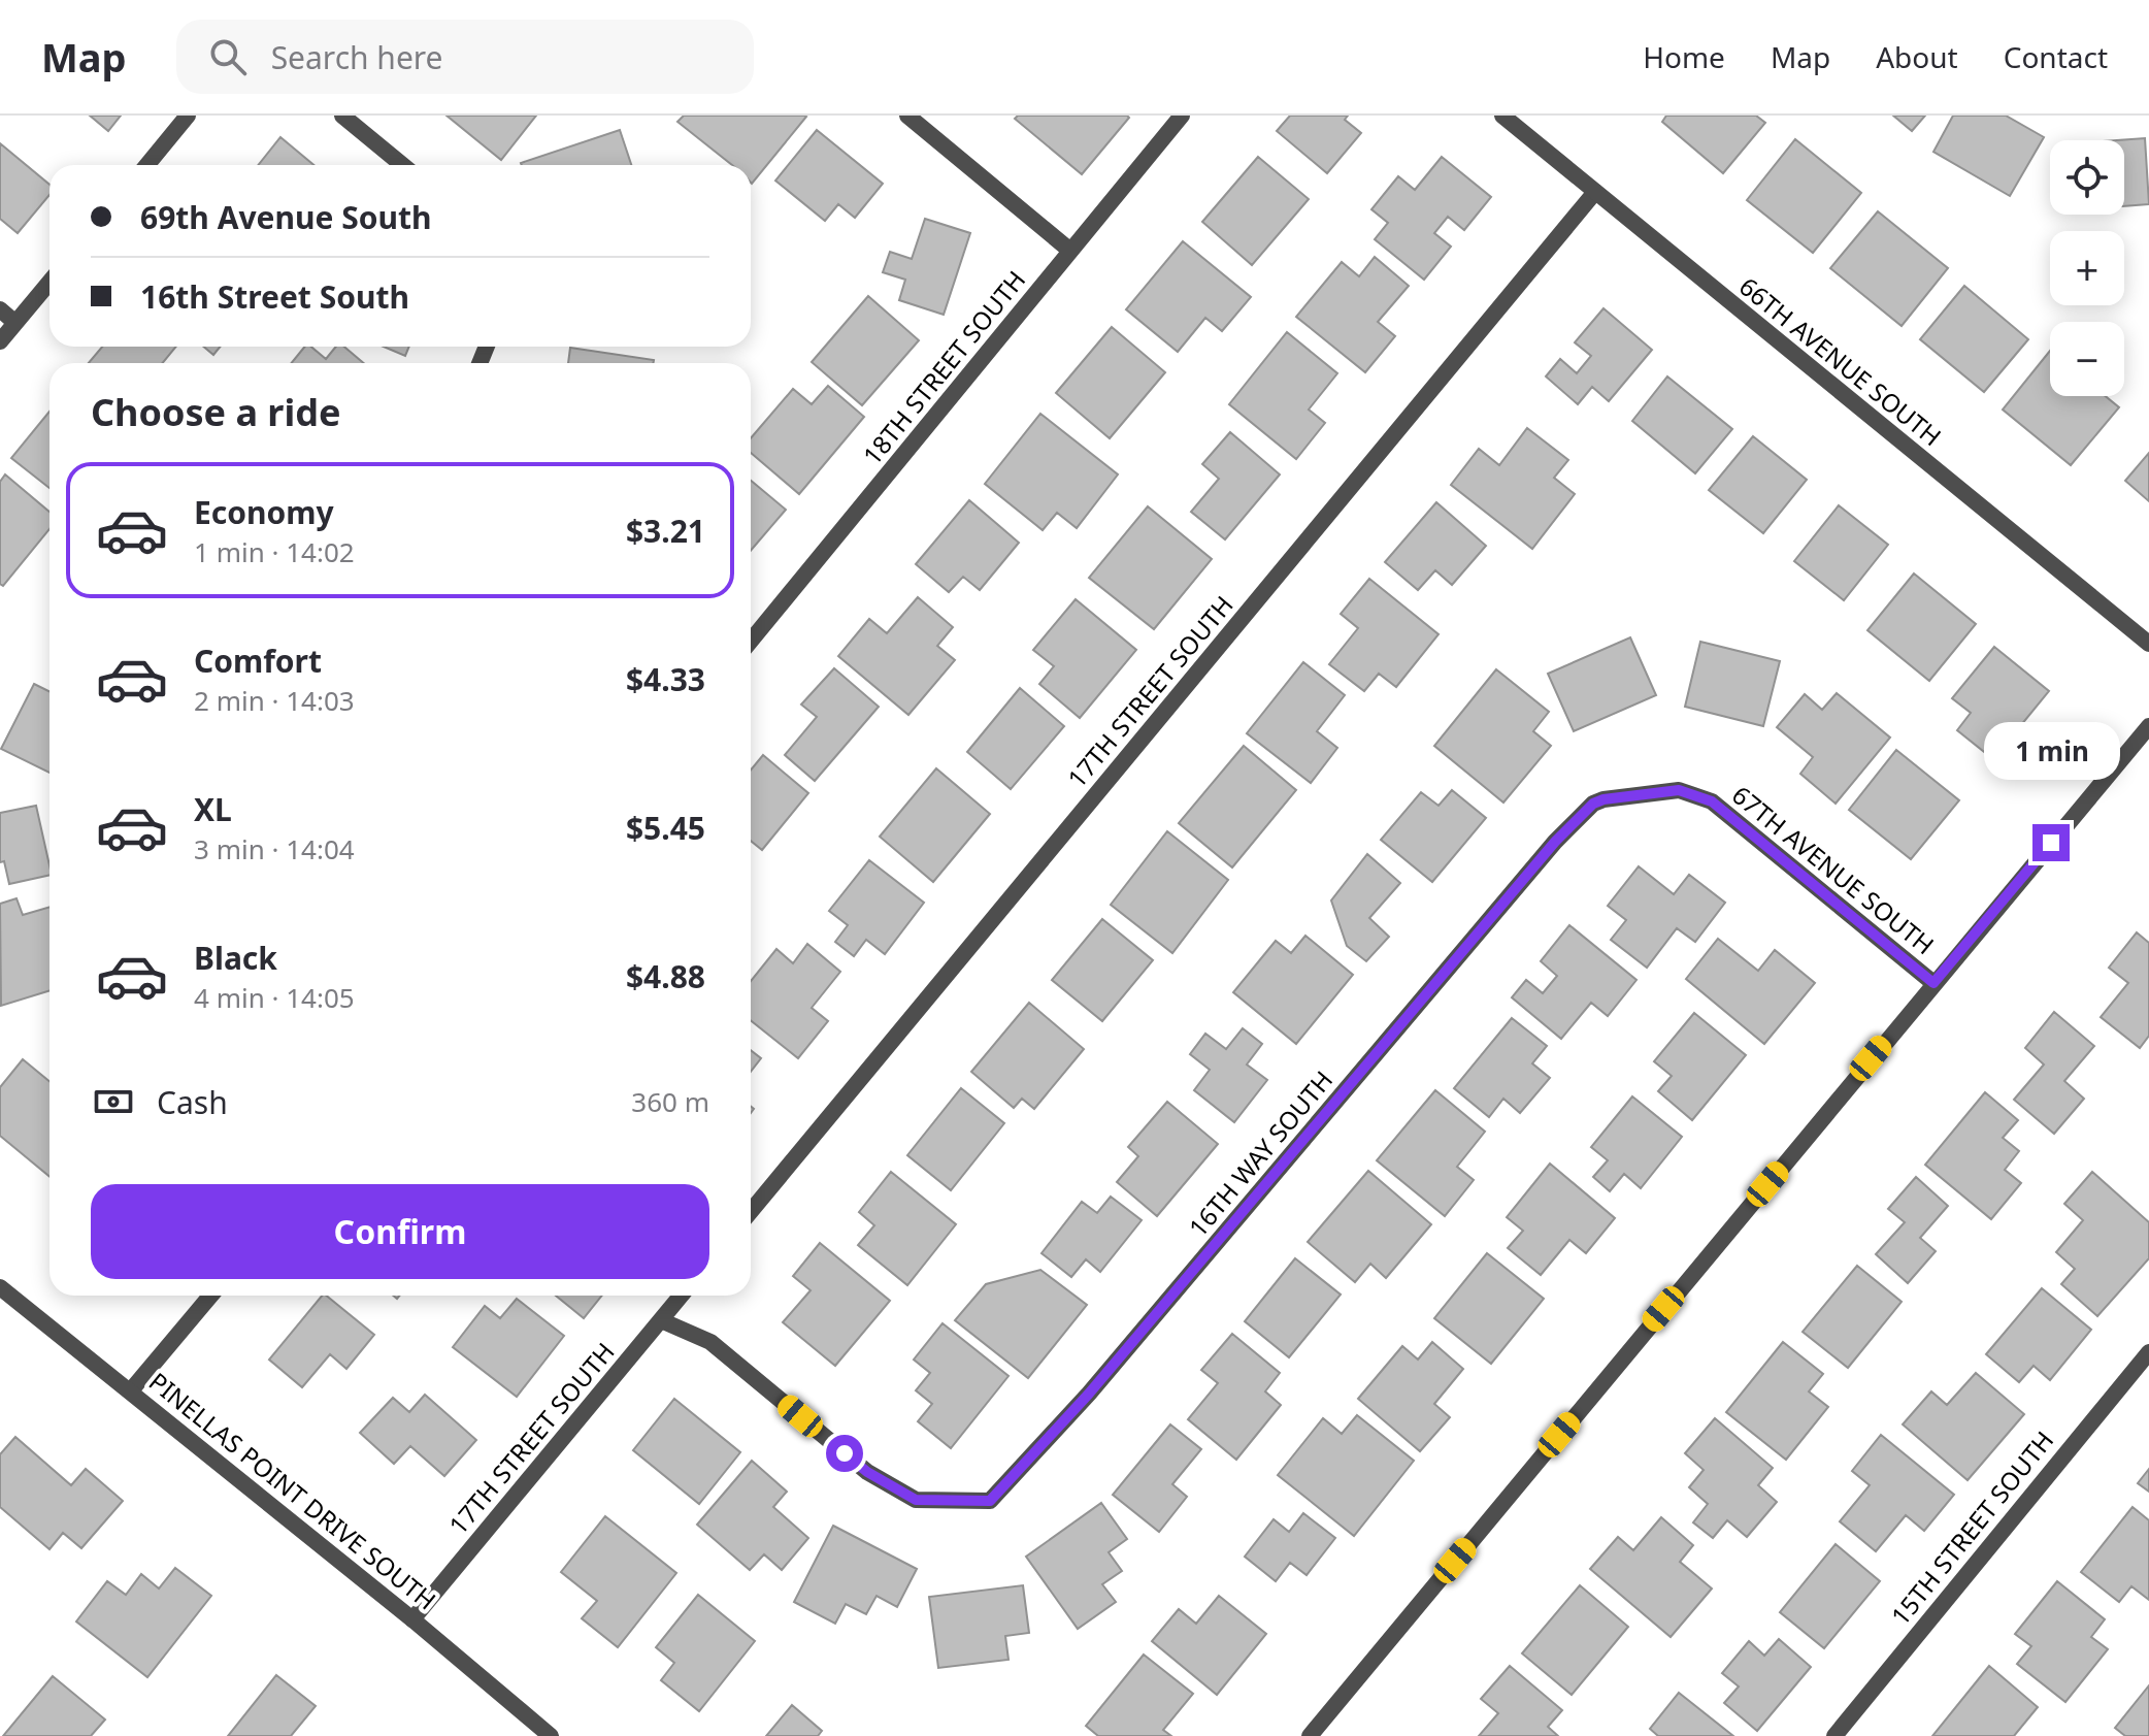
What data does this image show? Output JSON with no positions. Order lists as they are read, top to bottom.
{
  "streets": {
    "street": [
      "66TH AVENUE SOUTH",
      "18TH STREET SOUTH",
      "17TH STREET SOUTH",
      "67TH AVENUE SOUTH",
      "16TH WAY SOUTH",
      "PINELLAS POINT DRIVE SOUTH",
      "15TH STREET SOUTH"
    ]
  },
  "crossings": [
    ["66TH AVENUE SOUTH", "17TH STREET SOUTH"],
    ["17TH STREET SOUTH", "16TH WAY SOUTH"],
    ["17TH STREET SOUTH", "PINELLAS POINT DRIVE SOUTH"],
    ["67TH AVENUE SOUTH", "16TH WAY SOUTH"]
  ],
  "page": {
    "header": "Map",
    "search": "Search here",
    "nav": [
      "Home",
      "Map",
      "About",
      "Contact"
    ],
    "map_buttons": ["+", "−"],
    "banner": ["69th Avenue South", "16th Street South"],
    "heading": "Choose a ride",
    "list": [
      {
        "name": "Economy",
        "note": "1 min · 14:02",
        "value": "$3.21"
      },
      {
        "name": "Comfort",
        "note": "2 min · 14:03",
        "value": "$4.33"
      },
      {
        "name": "XL",
        "note": "3 min · 14:04",
        "value": "$5.45"
      },
      {
        "name": "Black",
        "note": "4 min · 14:05",
        "value": "$4.88"
      }
    ],
    "bubble": "1 min",
    "pay": ["Cash", "360 m"],
    "buttons": "Confirm"
  }
}
